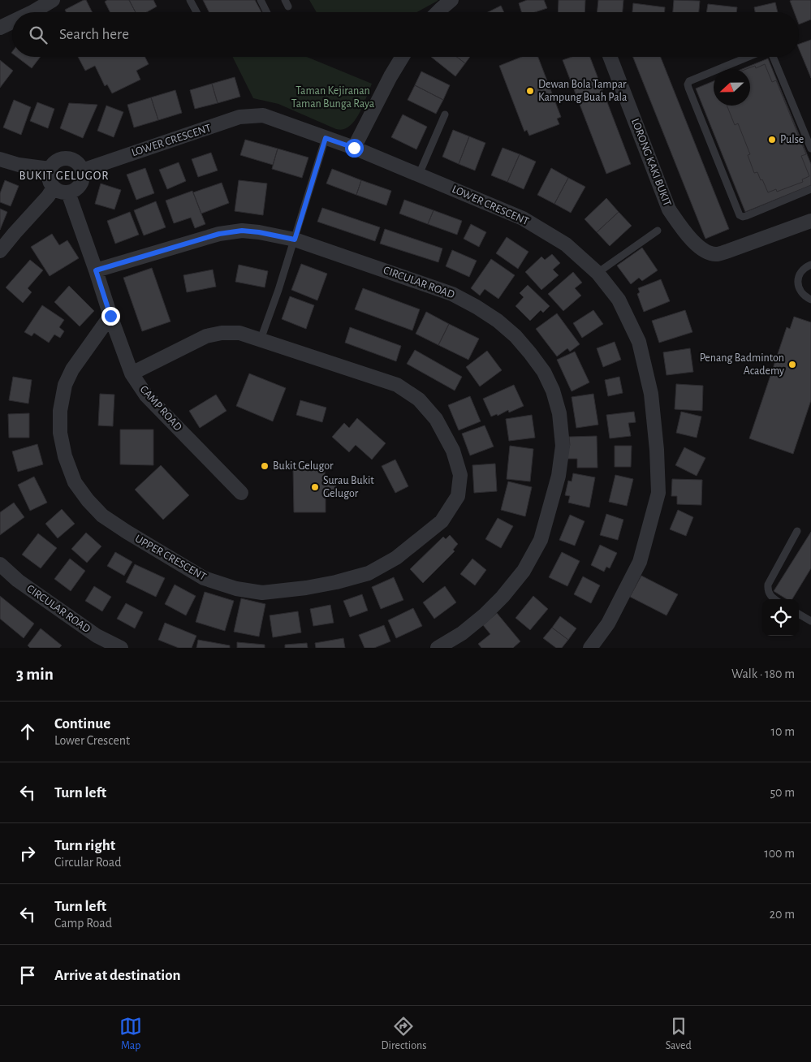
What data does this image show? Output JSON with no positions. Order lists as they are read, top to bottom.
{
  "streets": {
    "street": [
      "LOWER CRESCENT",
      "LORONG KAKI BUKIT",
      "CIRCULAR ROAD",
      "CAMP ROAD",
      "UPPER CRESCENT"
    ]
  },
  "crossings": [
    ["LOWER CRESCENT", "CAMP ROAD"],
    ["CIRCULAR ROAD", "CAMP ROAD"],
    ["CAMP ROAD", "UPPER CRESCENT"]
  ],
  "districts": ["BUKIT GELUGOR"],
  "parks": ["Taman Kejiranan Taman Bunga Raya"],
  "places": [
    "Dewan Bola Tampar Kampung Buah Pala",
    "Pulse",
    "Penang Badminton Academy",
    "Bukit Gelugor",
    "Surau Bukit Gelugor"
  ],
  "north": "left",
  "page": {
    "search": "Search here",
    "heading": ["3 min", "Walk · 180 m"],
    "list": [
      ["Continue", "Lower Crescent", "10 m"],
      ["Turn left", "50 m"],
      ["Turn right", "Circular Road", "100 m"],
      ["Turn left", "Camp Road", "20 m"],
      "Arrive at destination"
    ],
    "nav": ["Map", "Directions", "Saved"]
  }
}
